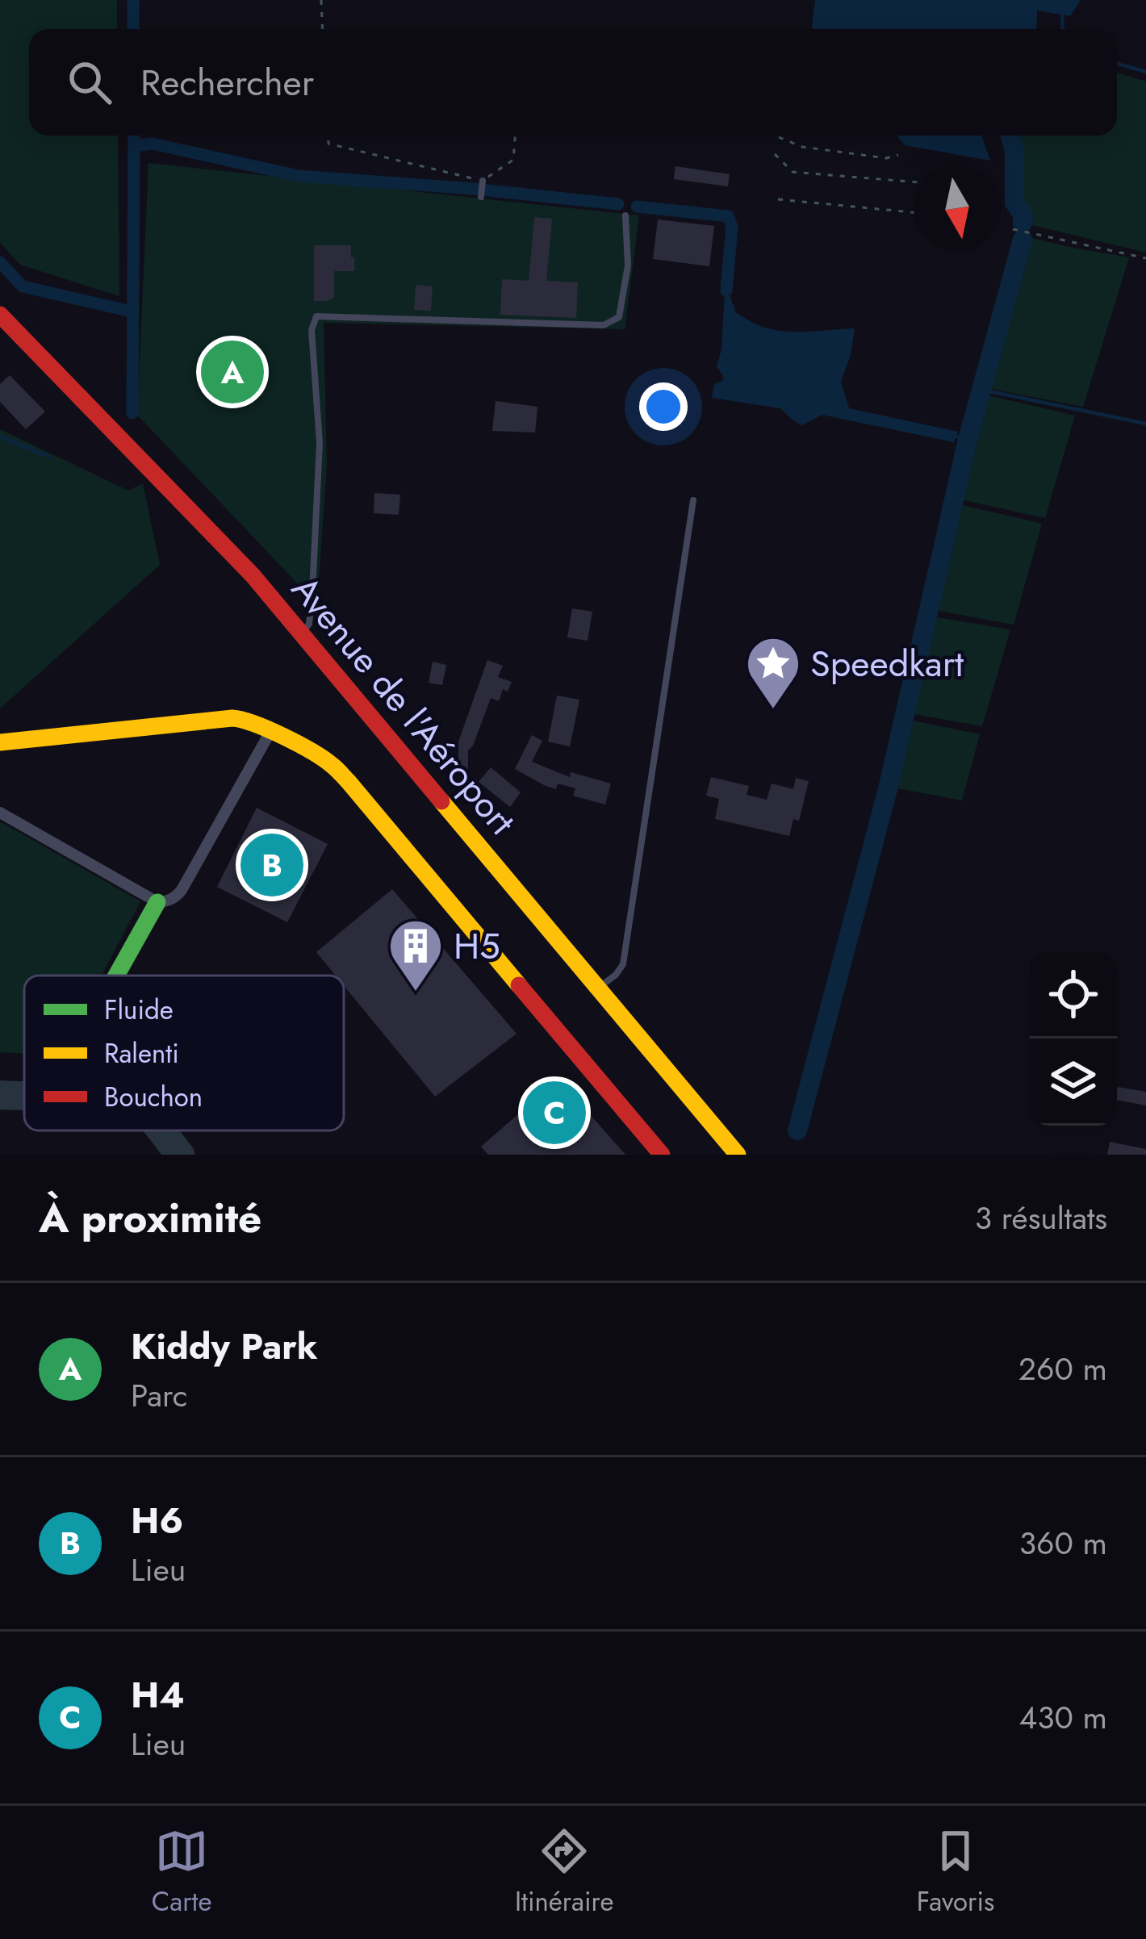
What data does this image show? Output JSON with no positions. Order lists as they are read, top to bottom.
{
  "streets": {
    "main road": ["Avenue de l'Aéroport"]
  },
  "places": {
    "place": ["Speedkart"],
    "building": ["H5"]
  },
  "legend": ["Fluide", "Ralenti", "Bouchon"],
  "north": "bottom",
  "page": {
    "search": "Rechercher",
    "pins": ["A", "B", "C"],
    "heading": ["À proximité", "3 résultats"],
    "list": [
      {
        "mark": "A",
        "name": "Kiddy Park",
        "note": "Parc",
        "value": "260 m"
      },
      {
        "mark": "B",
        "name": "H6",
        "note": "Lieu",
        "value": "360 m"
      },
      {
        "mark": "C",
        "name": "H4",
        "note": "Lieu",
        "value": "430 m"
      }
    ],
    "nav": ["Carte", "Itinéraire", "Favoris"]
  }
}
